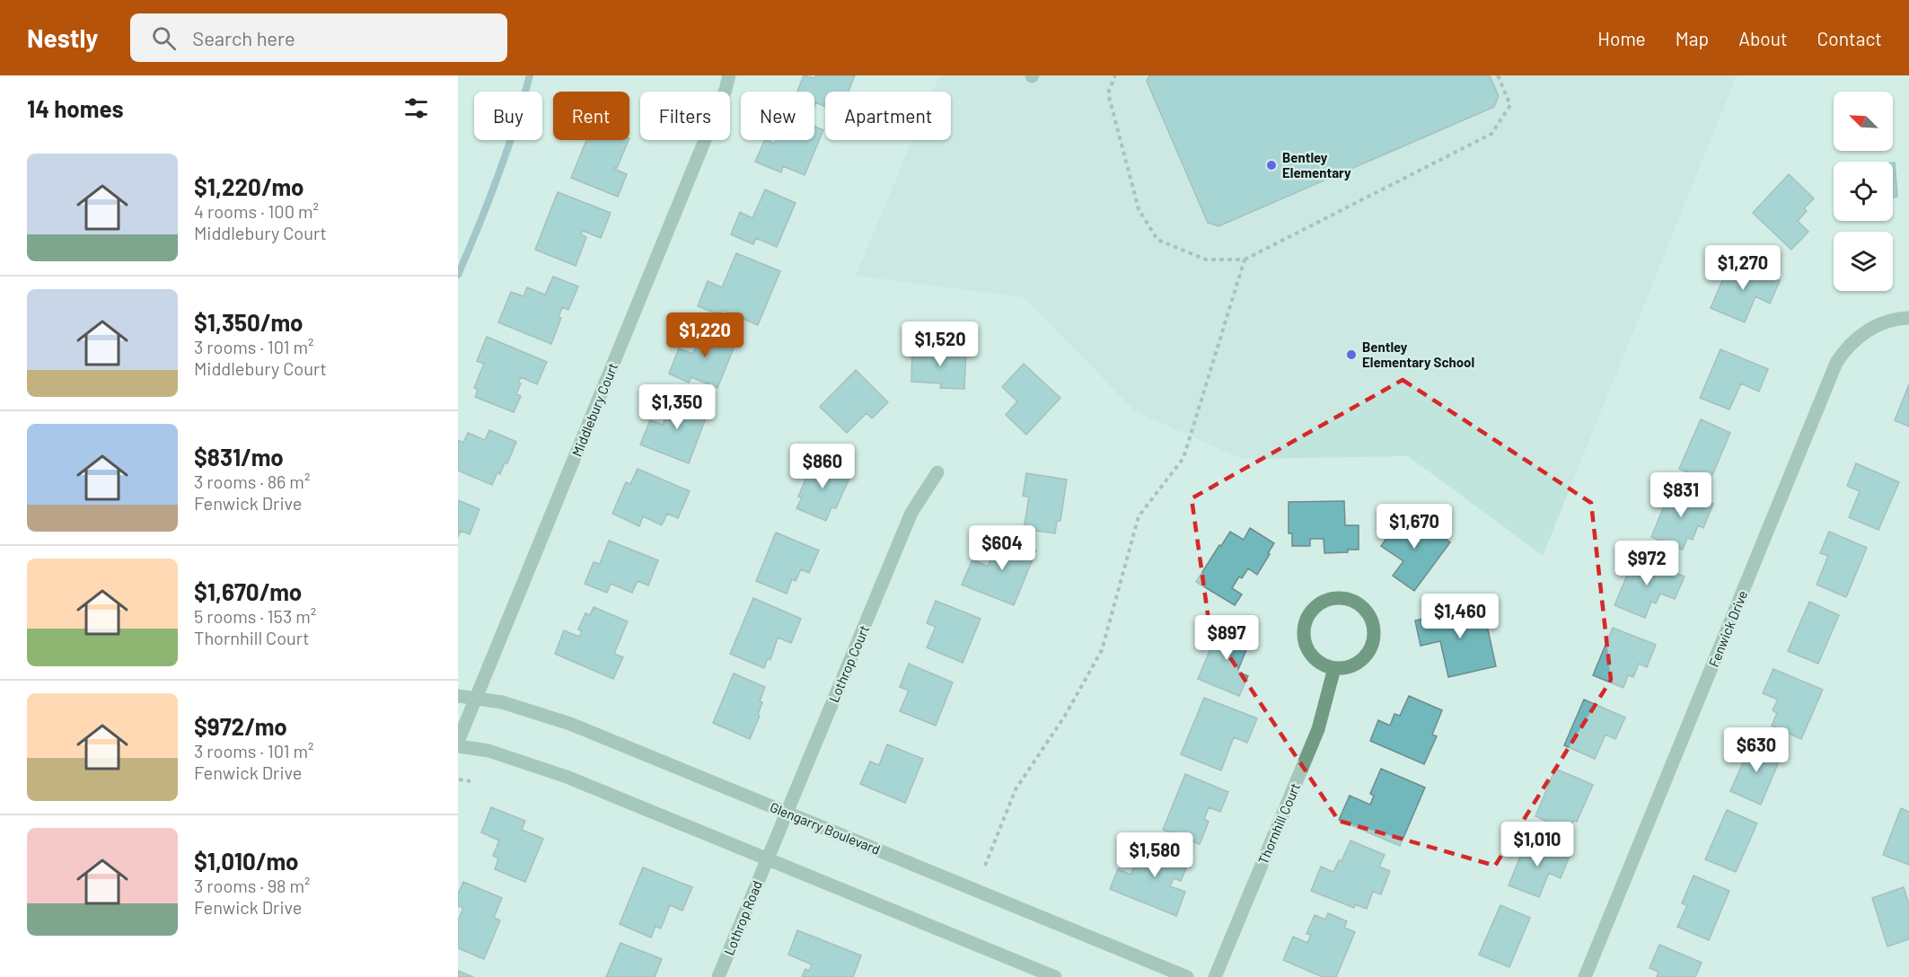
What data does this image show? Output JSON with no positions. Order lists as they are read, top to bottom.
{
  "streets": {
    "street": [
      "Middlebury Court",
      "Fenwick Drive",
      "Lothrop Court",
      "Thornhill Court",
      "Glengarry Boulevard",
      "Lothrop Road"
    ]
  },
  "crossings": [
    ["Middlebury Court", "Glengarry Boulevard"],
    ["Lothrop Court", "Glengarry Boulevard"],
    ["Lothrop Court", "Lothrop Road"]
  ],
  "places": ["Bentley Elementary", "Bentley Elementary School"],
  "north": "top left",
  "page": {
    "header": "Nestly",
    "search": "Search here",
    "nav": [
      "Home",
      "Map",
      "About",
      "Contact"
    ],
    "heading": "14 homes",
    "chip": [
      "Buy",
      "Rent",
      "Filters",
      "New",
      "Apartment"
    ],
    "list": [
      {
        "name": "$1,220/mo",
        "note": "4 rooms · 100 m² · Middlebury Court"
      },
      {
        "name": "$1,350/mo",
        "note": "3 rooms · 101 m² · Middlebury Court"
      },
      {
        "name": "$831/mo",
        "note": "3 rooms · 86 m² · Fenwick Drive"
      },
      {
        "name": "$1,670/mo",
        "note": "5 rooms · 153 m² · Thornhill Court"
      },
      {
        "name": "$972/mo",
        "note": "3 rooms · 101 m² · Fenwick Drive"
      },
      {
        "name": "$1,010/mo",
        "note": "3 rooms · 98 m² · Fenwick Drive"
      }
    ],
    "price": [
      "$1,270",
      "$1,220",
      "$1,520",
      "$1,350",
      "$860",
      "$831",
      "$1,670",
      "$604",
      "$972",
      "$1,460",
      "$897",
      "$630",
      "$1,010",
      "$1,580"
    ]
  }
}
